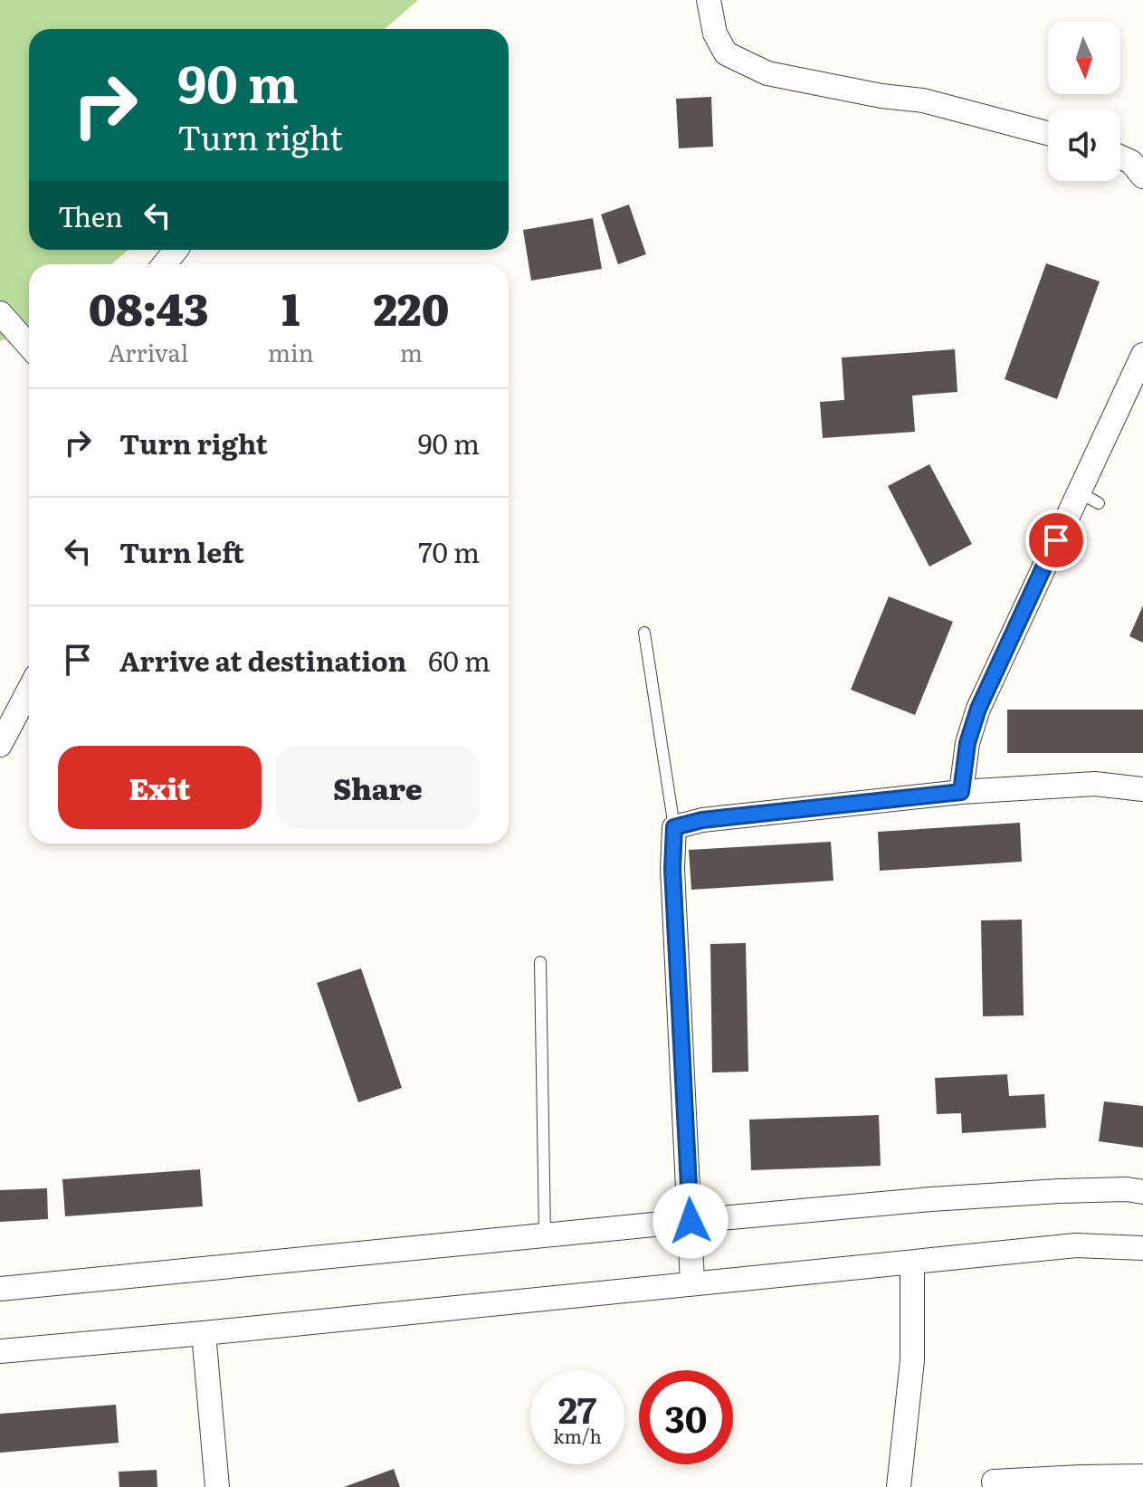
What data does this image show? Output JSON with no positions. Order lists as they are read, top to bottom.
{
  "north": "bottom",
  "page": {
    "turn": ["90 m", "Turn right"],
    "then": "Then",
    "eta": [
      "08:43",
      "Arrival",
      "1",
      "min",
      "220",
      "m"
    ],
    "list": [
      {
        "name": "Turn right",
        "value": "90 m"
      },
      {
        "name": "Turn left",
        "value": "70 m"
      },
      {
        "name": "Arrive at destination",
        "value": "60 m"
      }
    ],
    "buttons": ["Exit", "Share"],
    "speed": "27 km/h",
    "limit": "30"
  }
}
